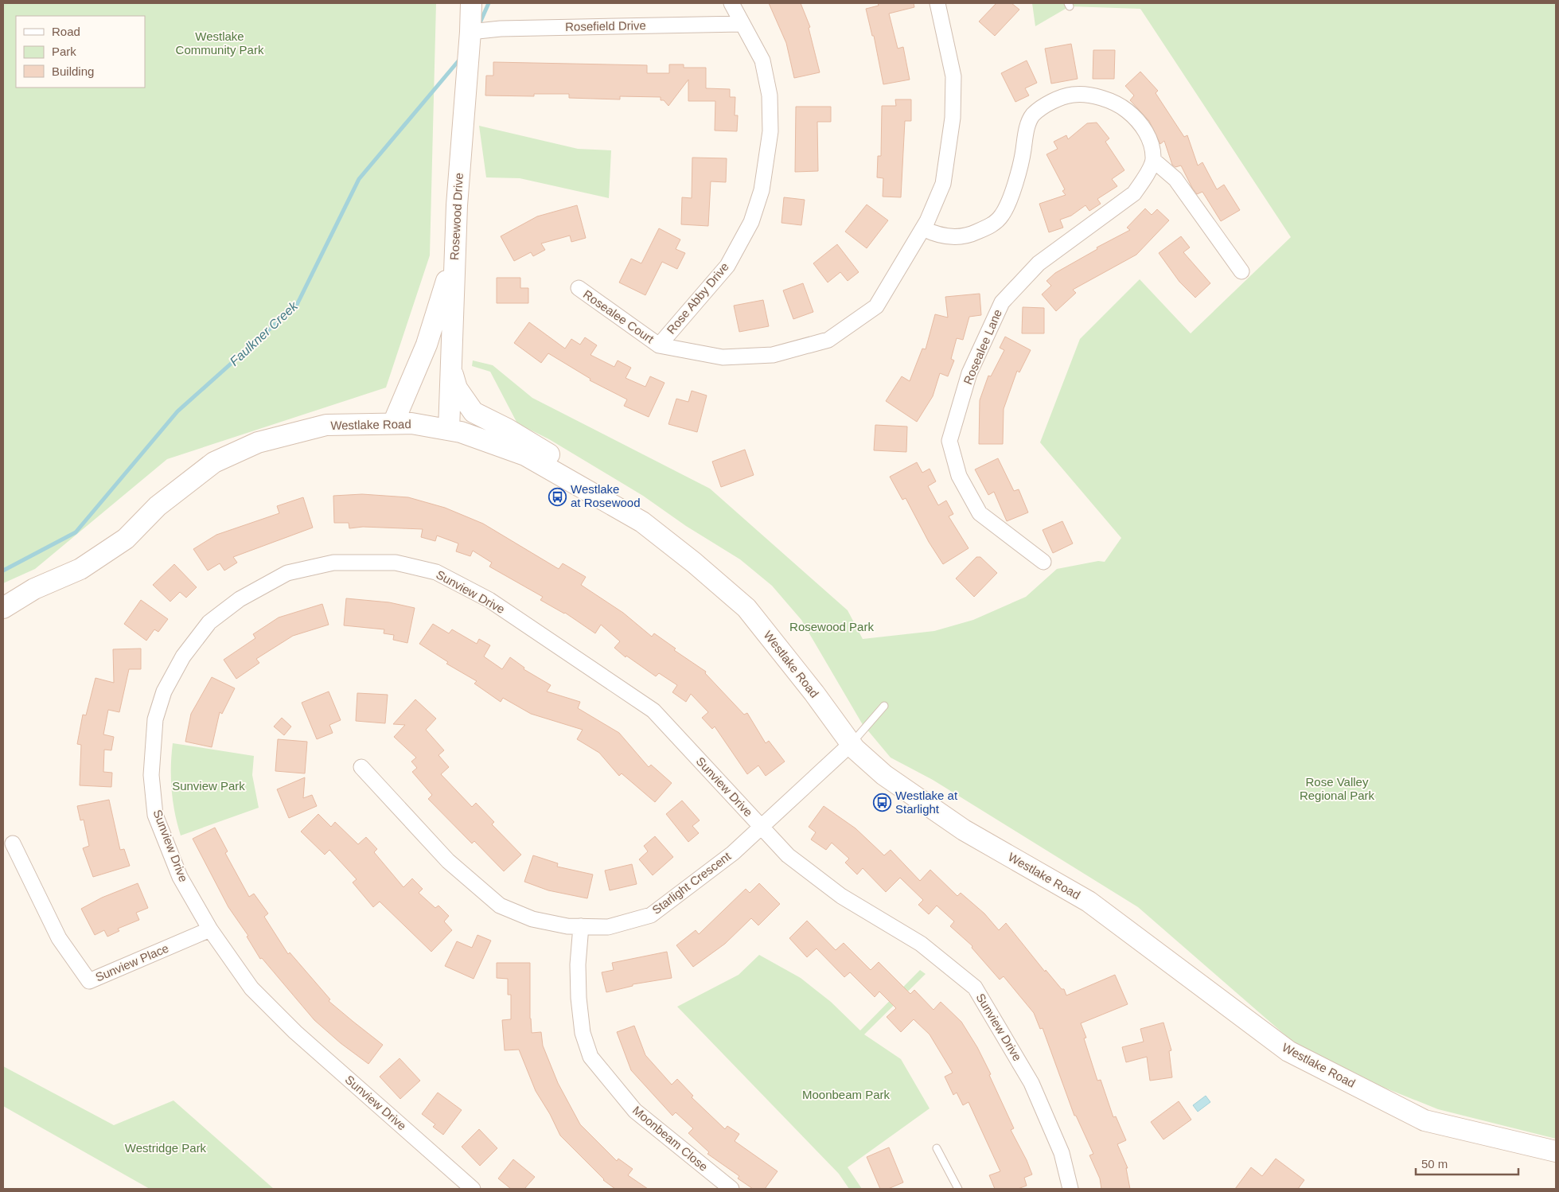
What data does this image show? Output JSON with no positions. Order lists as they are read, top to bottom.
{
  "streets": {
    "street": [
      "Rosefield Drive",
      "Rosewood Drive",
      "Rose Abby Drive",
      "Rosealee Court",
      "Rosealee Lane",
      "Westlake Road",
      "Sunview Drive",
      "Starlight Crescent",
      "Sunview Place",
      "Moonbeam Close"
    ]
  },
  "crossings": [
    ["Rosefield Drive", "Rosewood Drive"],
    ["Rosefield Drive", "Rose Abby Drive"],
    ["Rosewood Drive", "Westlake Road"],
    ["Rose Abby Drive", "Rosealee Court"],
    ["Westlake Road", "Starlight Crescent"],
    ["Sunview Drive", "Starlight Crescent"],
    ["Sunview Drive", "Sunview Place"],
    ["Starlight Crescent", "Moonbeam Close"]
  ],
  "water": ["Faulkner Creek"],
  "parks": [
    "Westlake Community Park",
    "Rosewood Park",
    "Rose Valley Regional Park",
    "Sunview Park",
    "Moonbeam Park",
    "Westridge Park"
  ],
  "places": {
    "bus stop": ["Westlake at Rosewood", "Westlake at Starlight"]
  },
  "legend": ["Road", "Park", "Building"],
  "scale_bar": "50 m"
}
